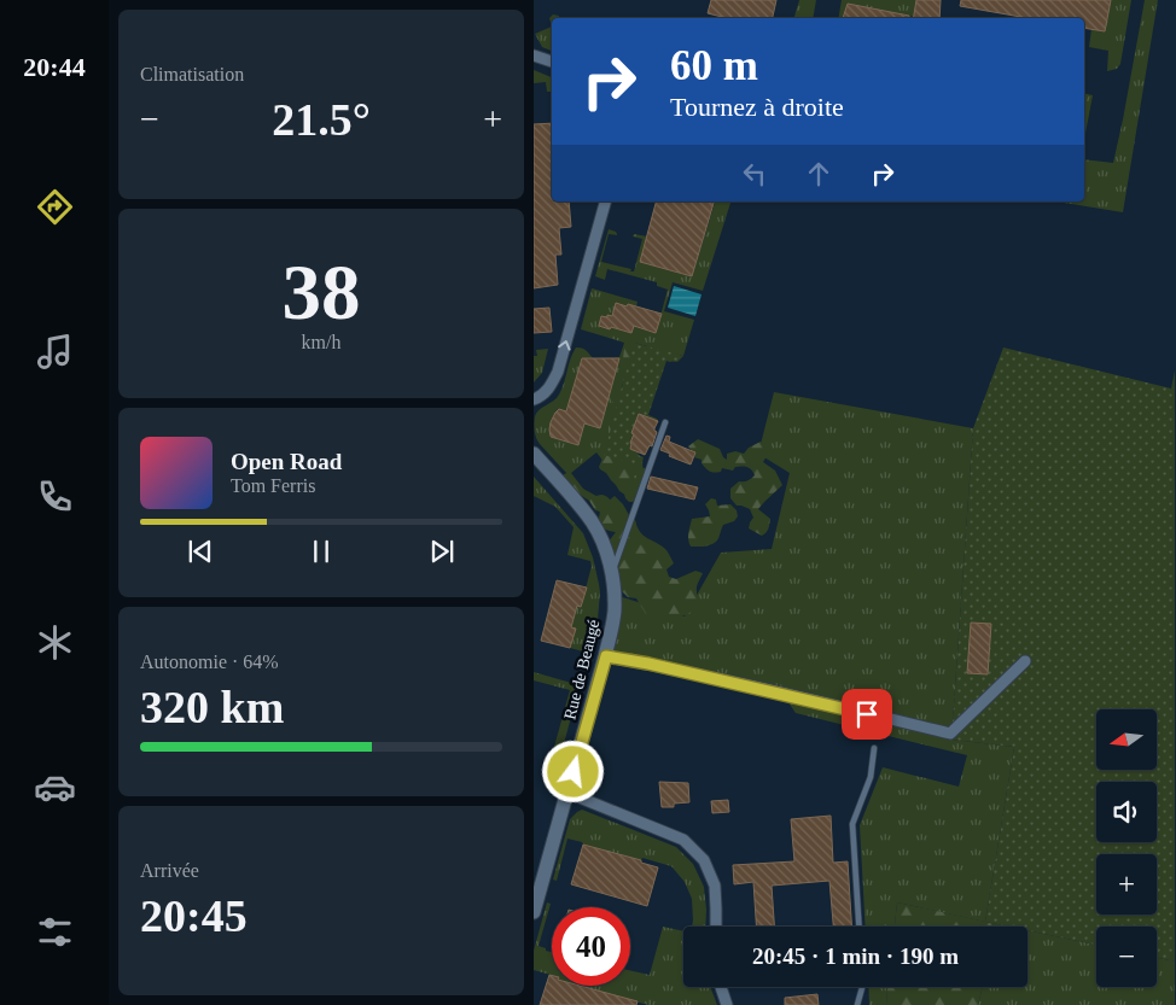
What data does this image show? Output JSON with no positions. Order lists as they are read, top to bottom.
{
  "streets": {
    "street": ["Rue de Beaugé"]
  },
  "north": "left",
  "page": {
    "tabs": "20:44",
    "tile": [
      "Climatisation",
      ["38", "km/h"],
      ["Autonomie · 64%", "320 km"],
      ["Arrivée", "20:45"]
    ],
    "turn": ["60 m", "Tournez à droite"],
    "heat": ["−", "21.5°", "+"],
    "song": ["Open Road", "Tom Ferris"],
    "map_buttons": ["+", "−"],
    "limit": "40",
    "trip": "20:45 · 1 min · 190 m"
  }
}
